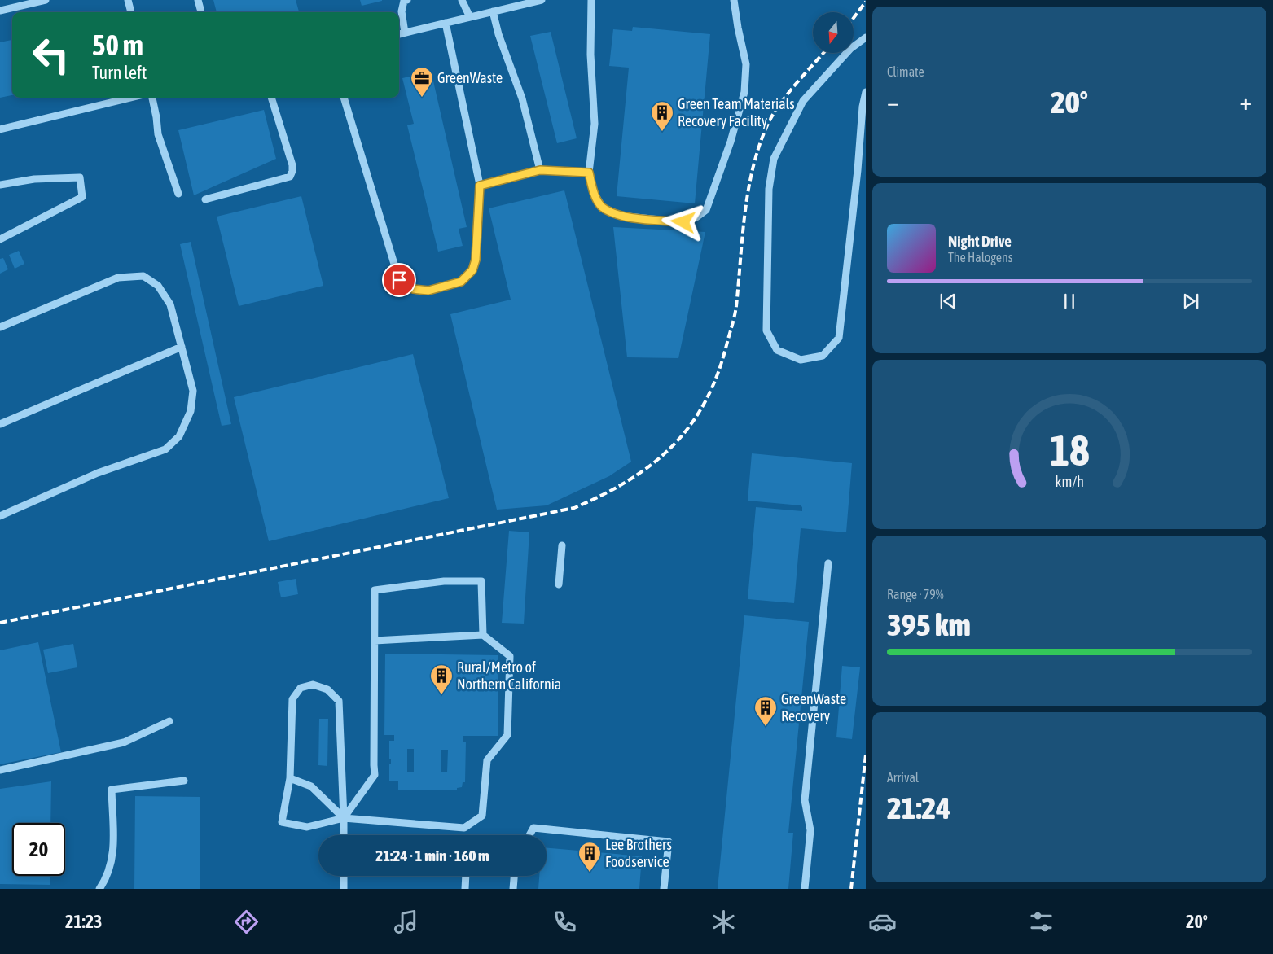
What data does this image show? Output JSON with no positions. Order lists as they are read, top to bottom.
{
  "places": {
    "office": ["GreenWaste"],
    "building": [
      "Green Team Materials Recovery Facility",
      "Rural/Metro of Northern California",
      "GreenWaste Recovery",
      "Lee Brothers Foodservice"
    ]
  },
  "north": "bottom",
  "page": {
    "tile": [
      "Climate",
      ["Range · 79%", "395 km"],
      ["Arrival", "21:24"]
    ],
    "turn": ["50 m", "Turn left"],
    "heat": ["−", "20°", "+"],
    "song": ["Night Drive", "The Halogens"],
    "limit": "20",
    "trip": "21:24 · 1 min · 160 m",
    "tabs": ["21:23", "20°"],
    "gauge": ["18", "km/h"]
  }
}
